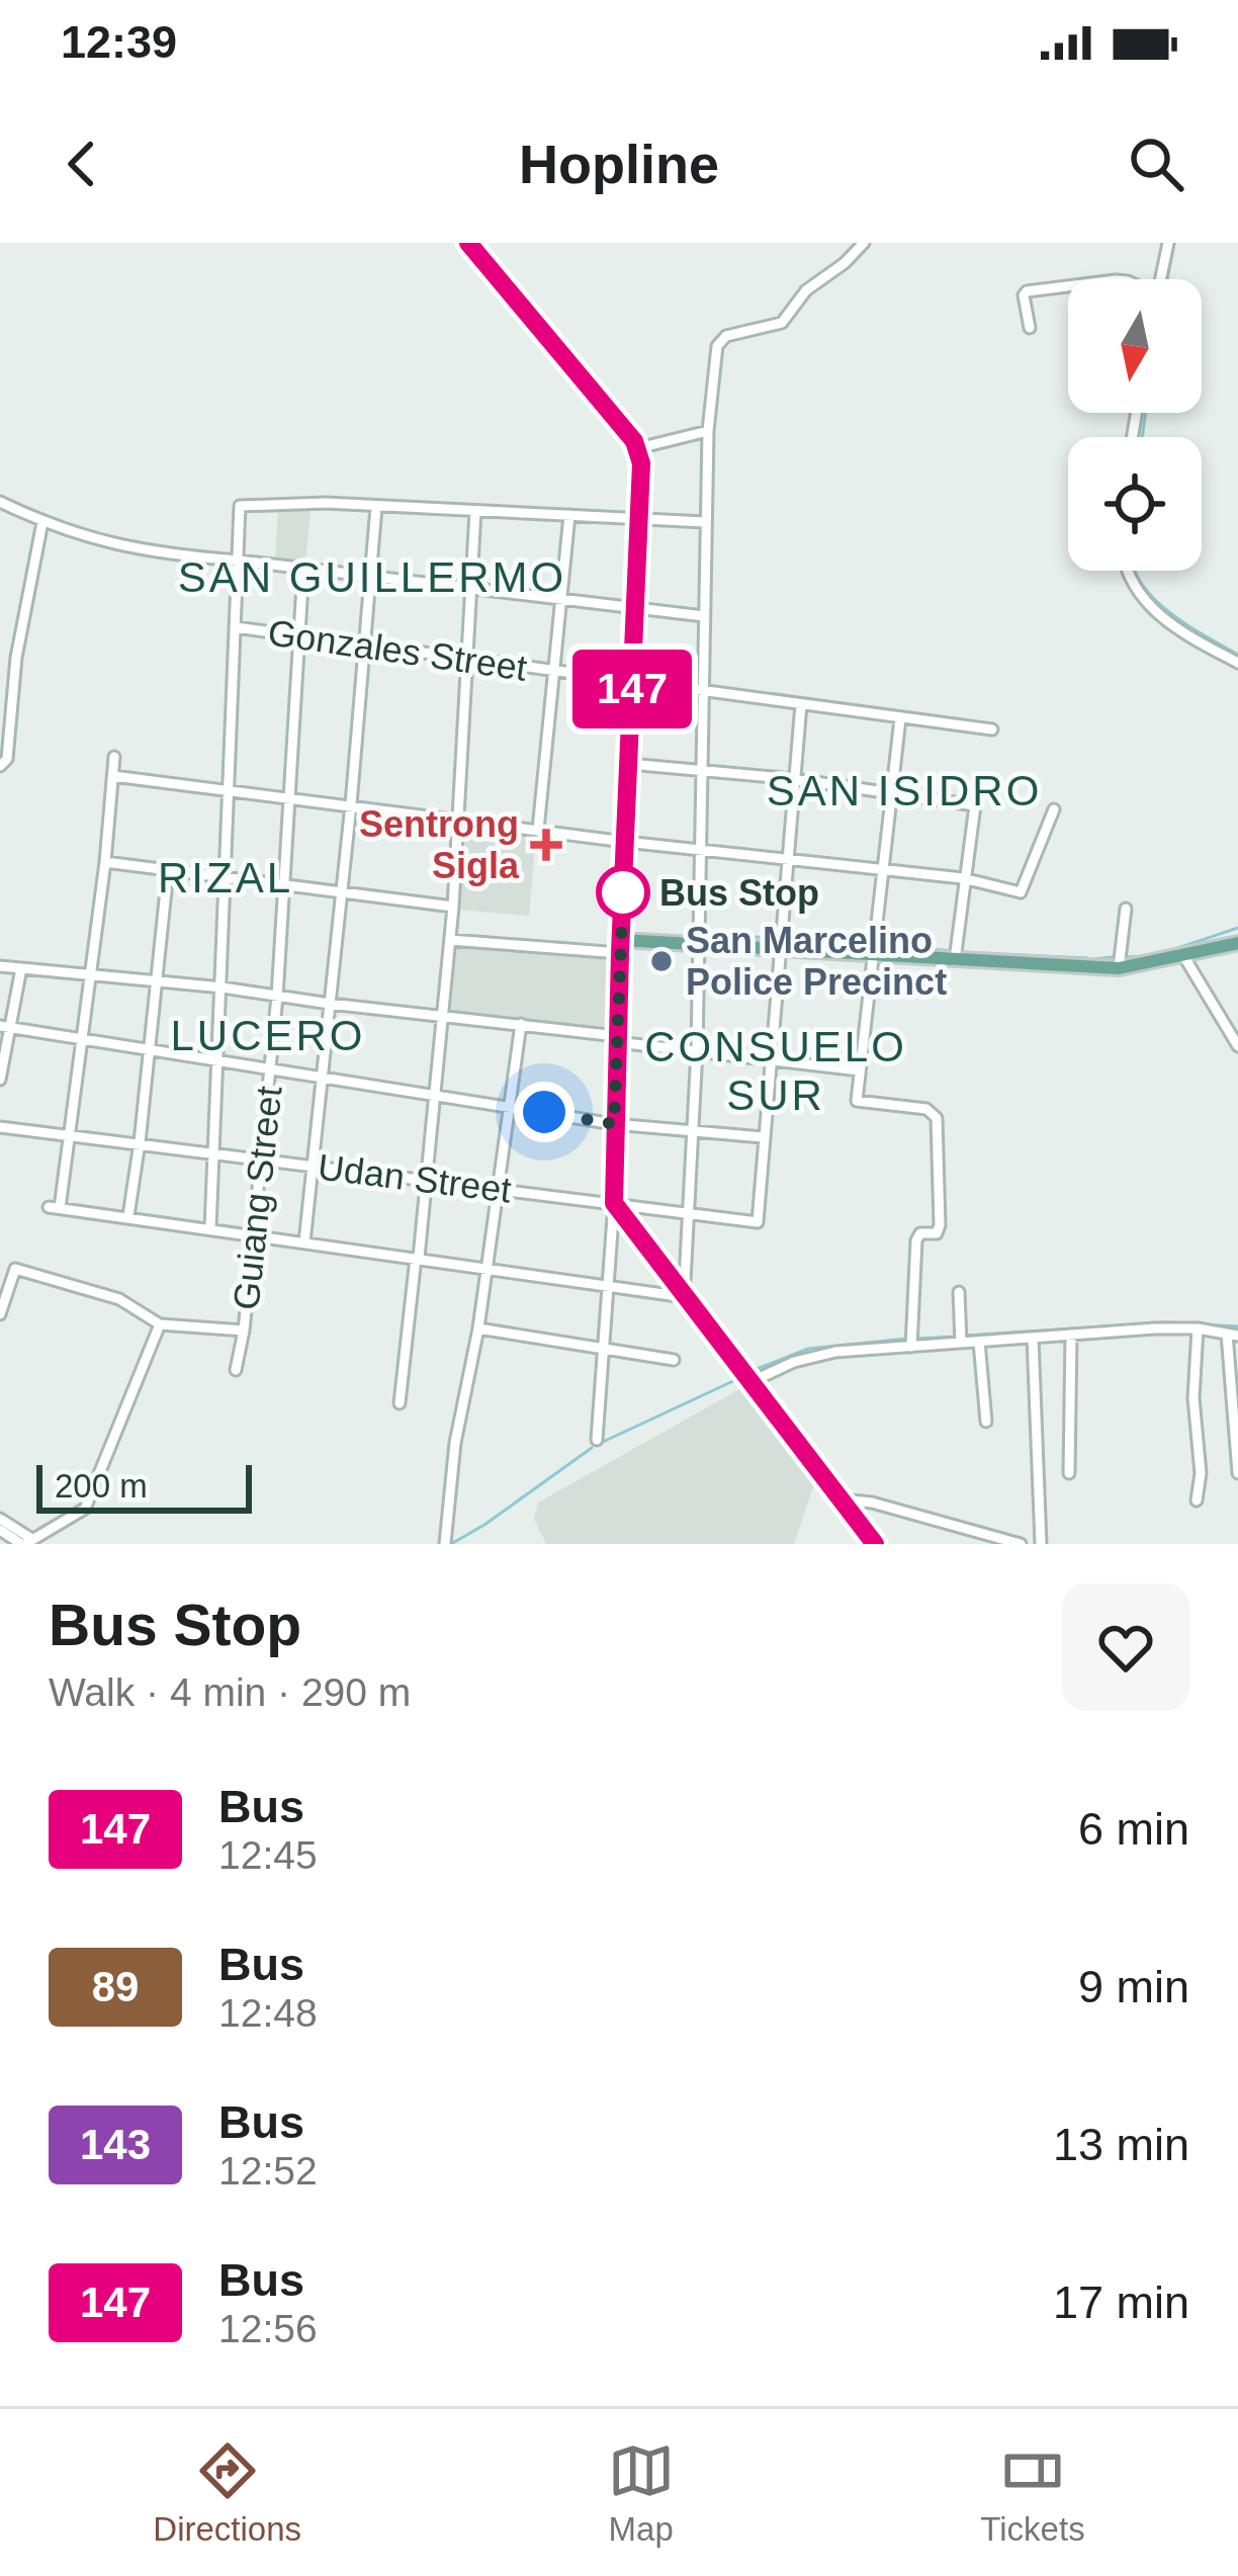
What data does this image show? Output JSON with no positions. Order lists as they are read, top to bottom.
{
  "streets": {
    "street": ["Gonzales Street", "Udan Street", "Guiang Street"]
  },
  "crossings": [
    ["Gonzales Street", "Guiang Street"],
    ["Udan Street", "Guiang Street"]
  ],
  "districts": [
    "SAN GUILLERMO",
    "SAN ISIDRO",
    "RIZAL",
    "LUCERO",
    "CONSUELO SUR"
  ],
  "places": {
    "health": ["Sentrong Sigla"],
    "other": ["Bus Stop", "San Marcelino Police Precinct"]
  },
  "lines": ["bus line 147"],
  "scale_bar": "200 m",
  "north": "bottom",
  "page": {
    "status": "12:39",
    "header": "Hopline",
    "on_map": "147",
    "scale": "200 m",
    "heading": ["Bus Stop", "Walk · 4 min · 290 m"],
    "list": [
      {
        "mark": "147",
        "name": "Bus",
        "note": "12:45",
        "value": "6 min"
      },
      {
        "mark": "89",
        "name": "Bus",
        "note": "12:48",
        "value": "9 min"
      },
      {
        "mark": "143",
        "name": "Bus",
        "note": "12:52",
        "value": "13 min"
      },
      {
        "mark": "147",
        "name": "Bus",
        "note": "12:56",
        "value": "17 min"
      }
    ],
    "tabs": ["Directions", "Map", "Tickets"]
  }
}
